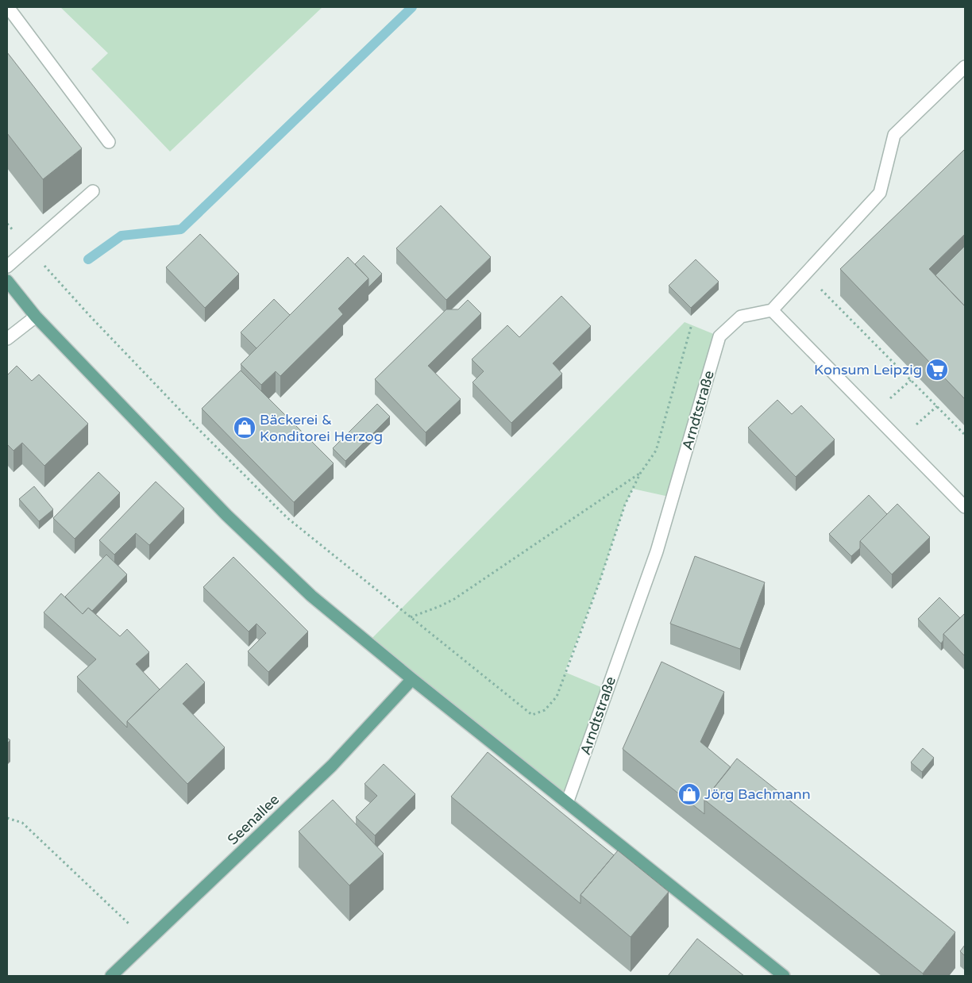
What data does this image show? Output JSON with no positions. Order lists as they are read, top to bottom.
{
  "streets": {
    "main road": ["Seenallee"],
    "street": ["Arndtstraße"]
  },
  "places": {
    "supermarket": ["Konsum Leipzig"],
    "shop": ["Bäckerei & Konditorei Herzog", "Jörg Bachmann"]
  }
}
